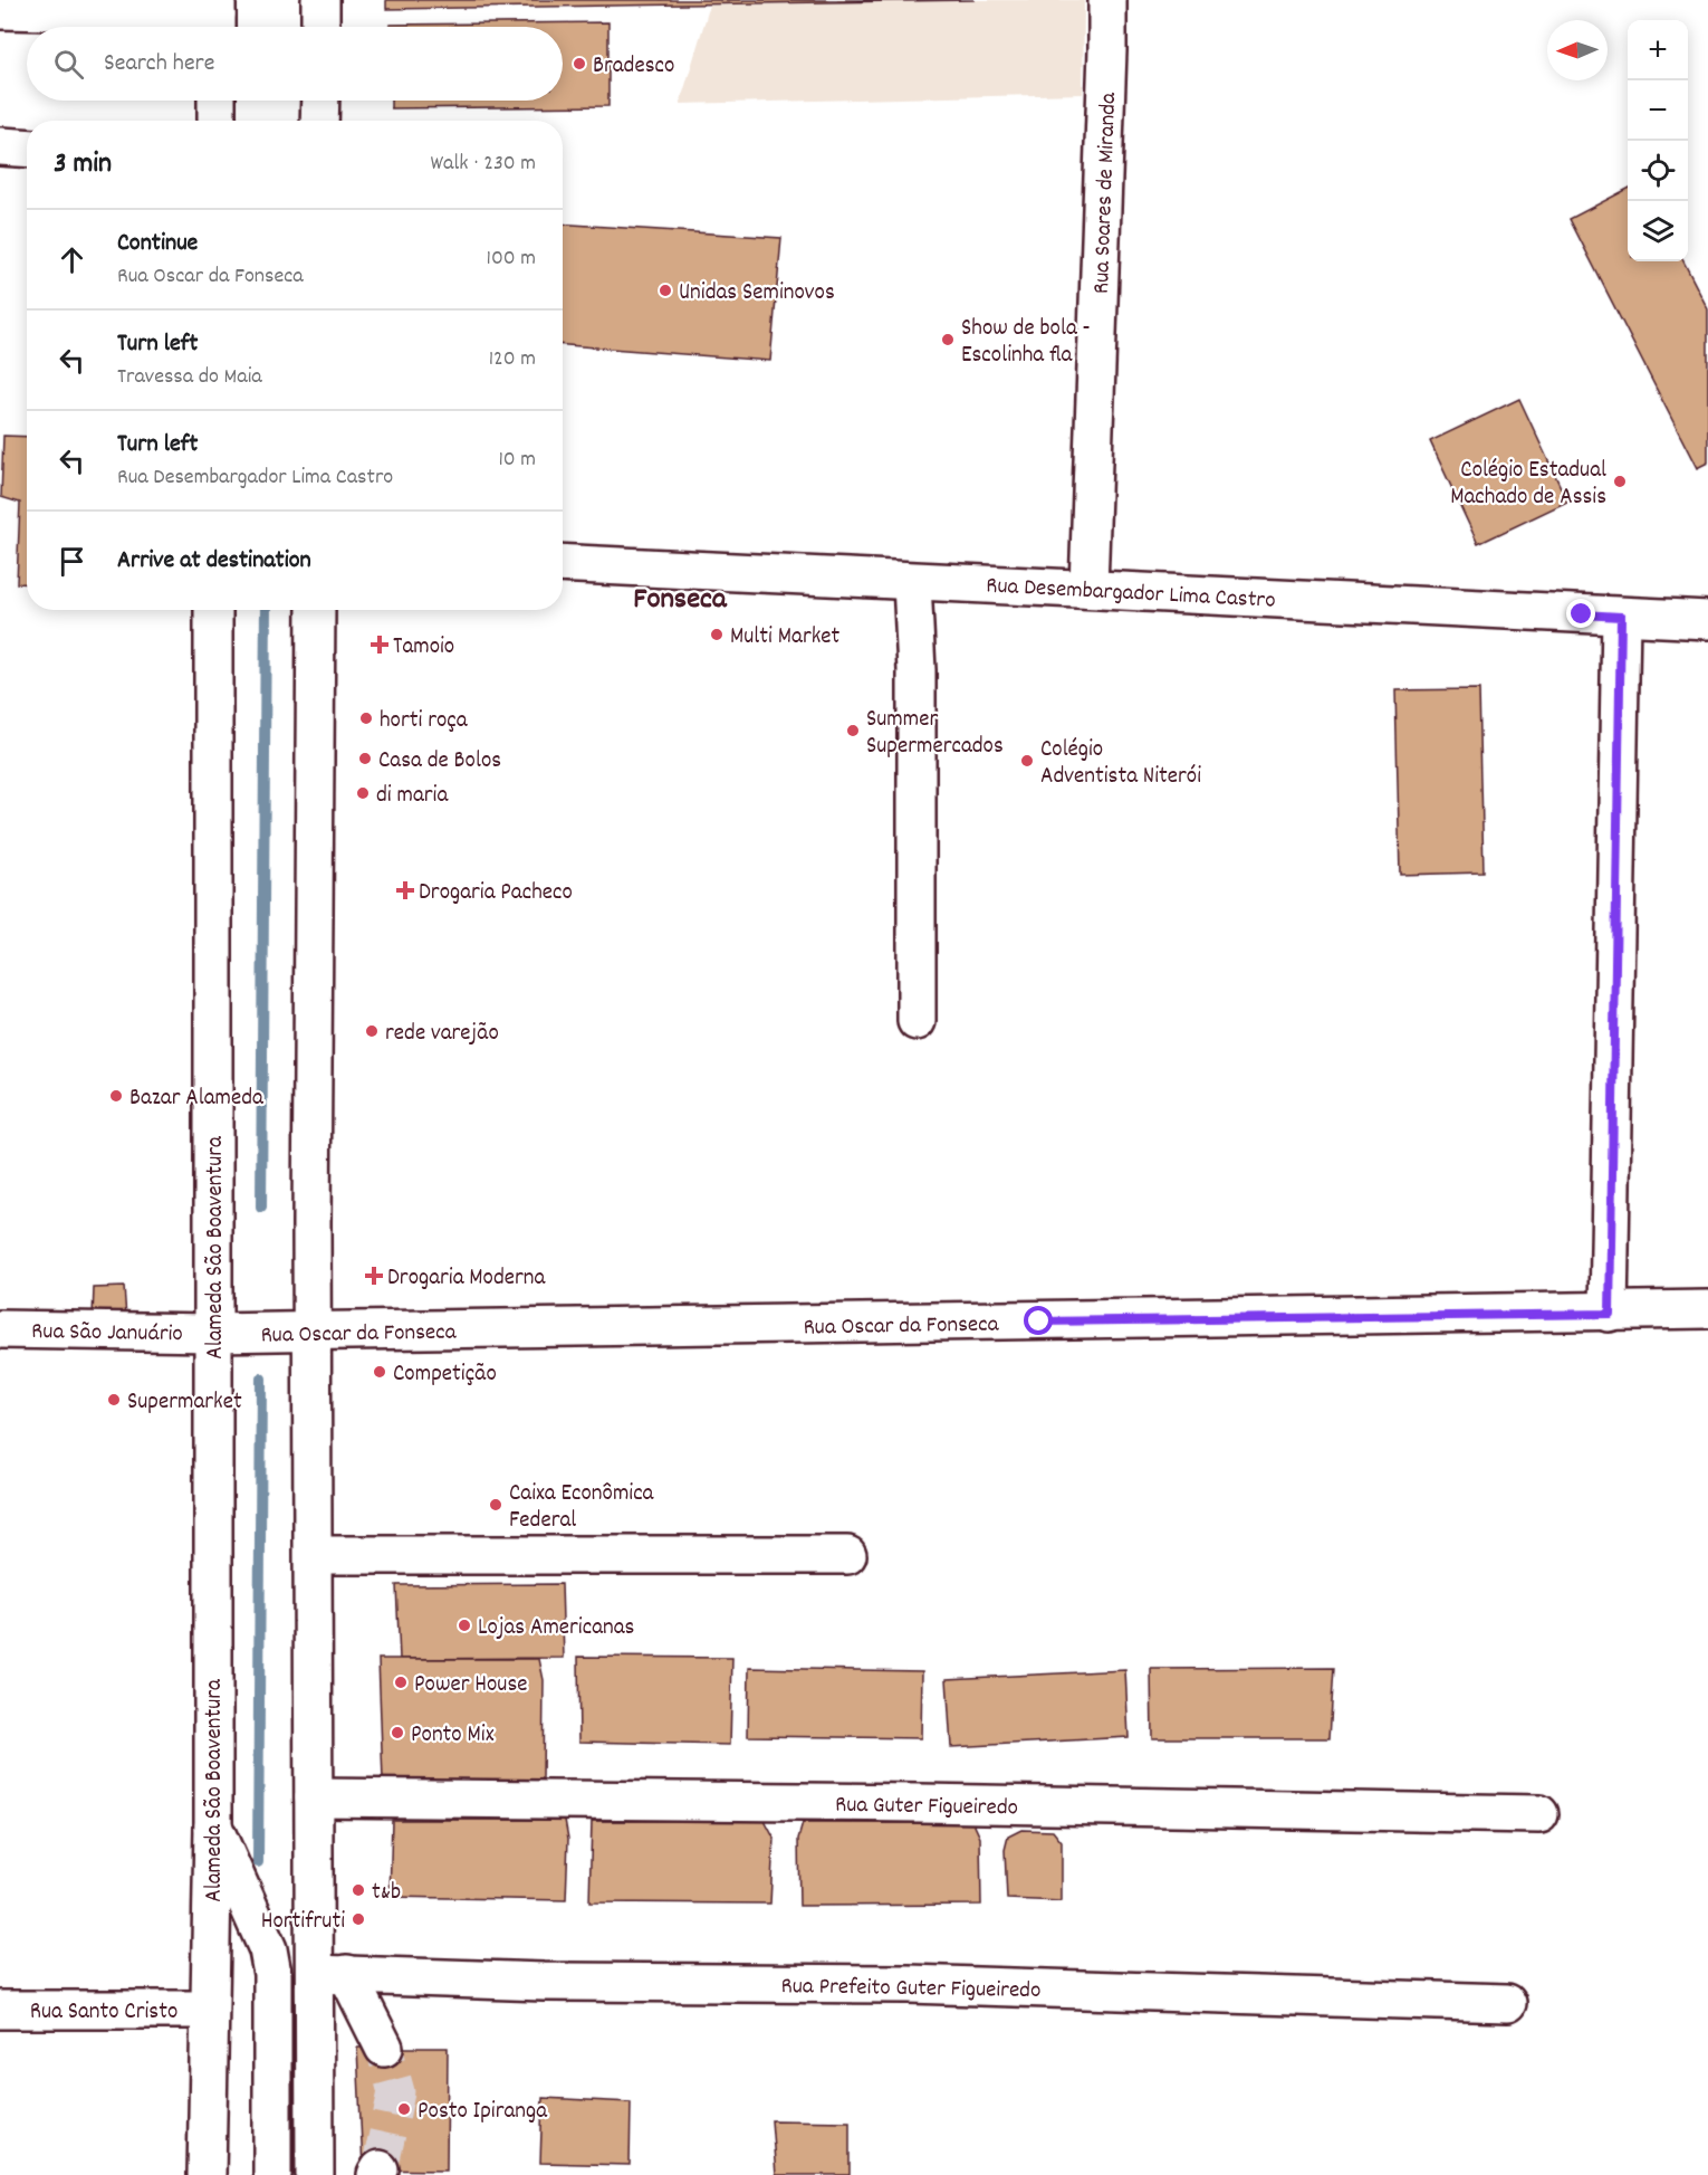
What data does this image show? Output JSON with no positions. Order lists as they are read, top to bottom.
{
  "streets": {
    "main road": [
      "Rua Soares de Miranda",
      "Rua Desembargador Lima Castro",
      "Alameda São Boaventura",
      "Rua Oscar da Fonseca",
      "Rua São Januário",
      "Rua Guter Figueiredo",
      "Rua Prefeito Guter Figueiredo",
      "Rua Santo Cristo"
    ]
  },
  "crossings": [
    ["Rua Soares de Miranda", "Rua Desembargador Lima Castro"],
    ["Alameda São Boaventura", "Rua Oscar da Fonseca"],
    ["Alameda São Boaventura", "Rua São Januário"],
    ["Alameda São Boaventura", "Rua Santo Cristo"],
    ["Rua Oscar da Fonseca", "Rua São Januário"]
  ],
  "districts": ["Fonseca"],
  "places": {
    "other": [
      "Bradesco",
      "Unidas Seminovos",
      "Show de bola - Escolinha fla",
      "Colégio Estadual Machado de Assis",
      "Multi Market",
      "horti roça",
      "Summer Supermercados",
      "Casa de Bolos",
      "Colégio Adventista Niterói",
      "di maria",
      "rede varejão",
      "Bazar Alameda",
      "Competição",
      "Supermarket",
      "Caixa Econômica Federal",
      "Lojas Americanas",
      "Power House",
      "Ponto Mix",
      "t&b",
      "Hortifruti",
      "Posto Ipiranga"
    ],
    "health": ["Tamoio", "Drogaria Pacheco", "Drogaria Moderna"]
  },
  "north": "left",
  "page": {
    "map_buttons": ["+", "−"],
    "search": "Search here",
    "heading": ["3 min", "Walk · 230 m"],
    "list": [
      ["Continue", "Rua Oscar da Fonseca", "100 m"],
      ["Turn left", "Travessa do Maia", "120 m"],
      ["Turn left", "Rua Desembargador Lima Castro", "10 m"],
      "Arrive at destination"
    ]
  }
}
